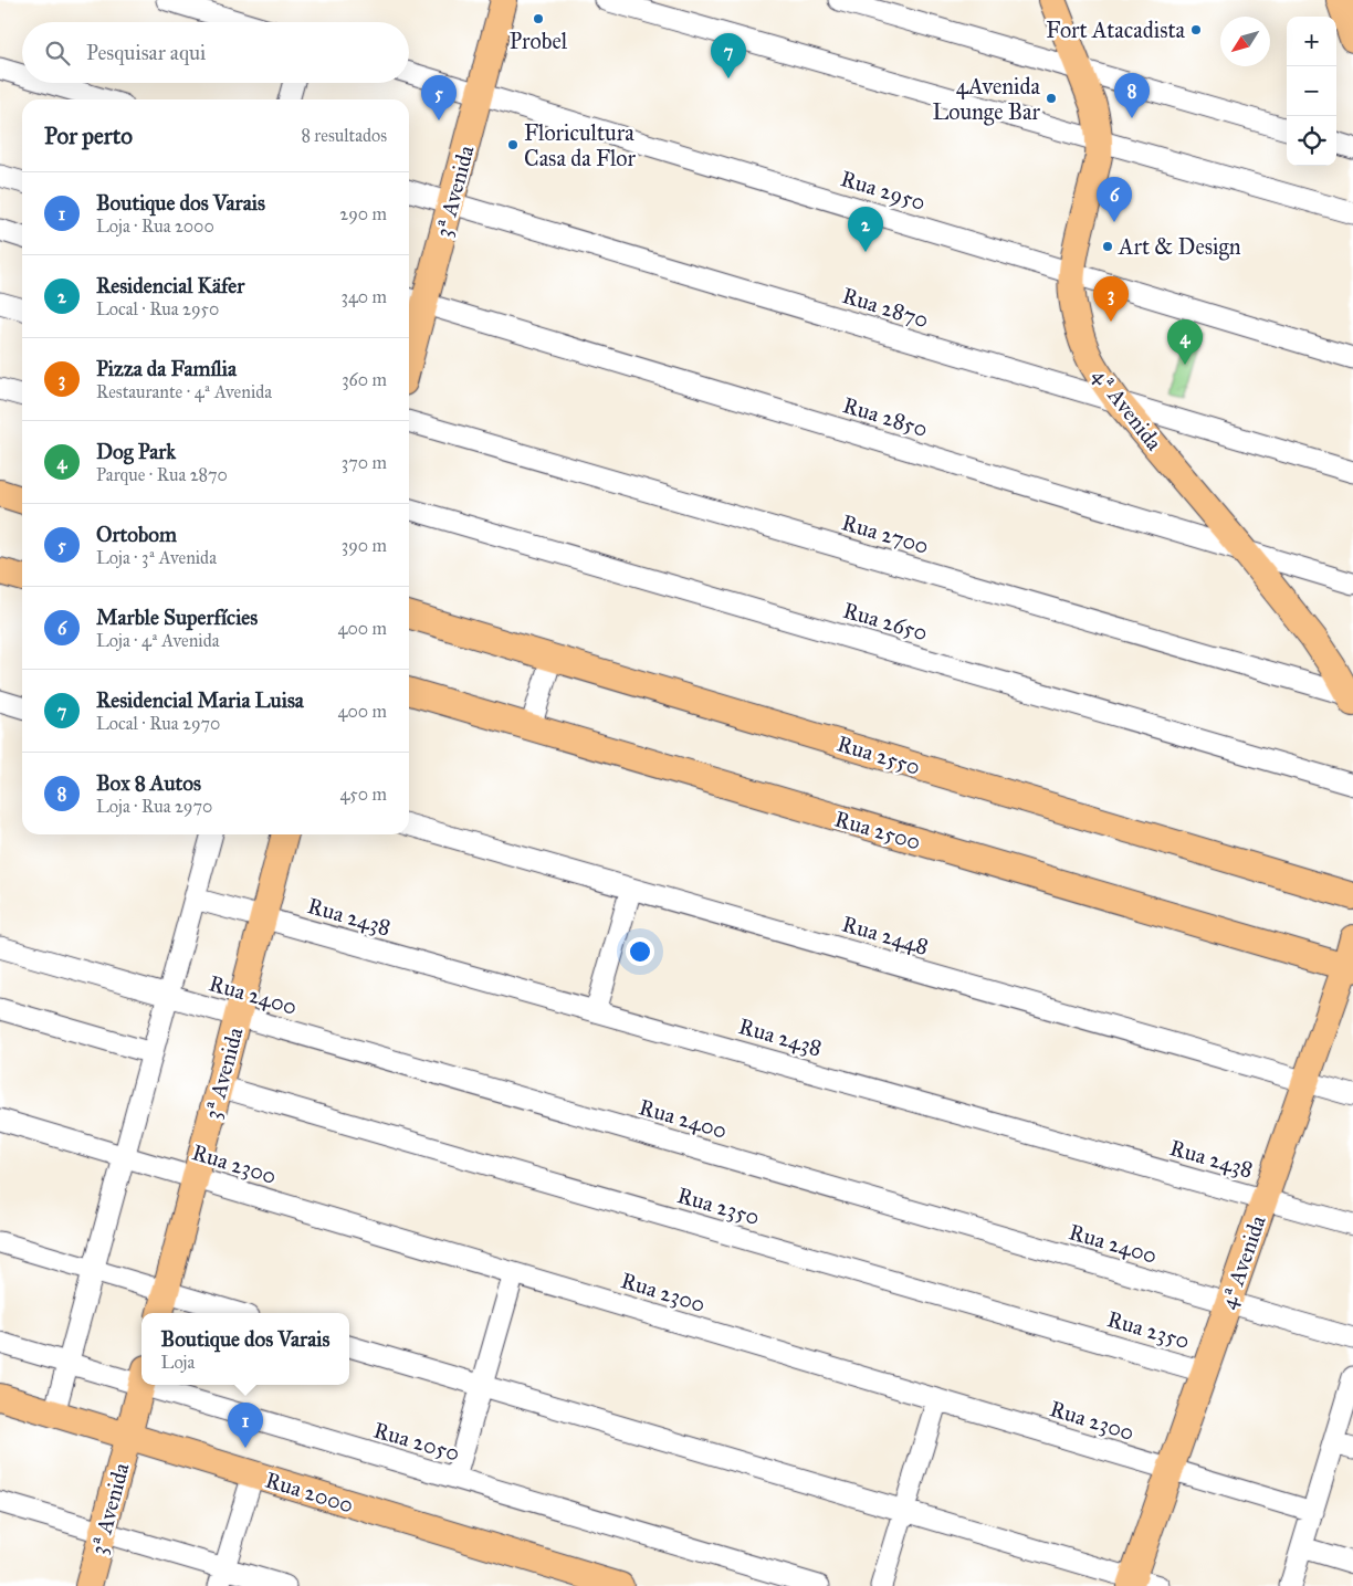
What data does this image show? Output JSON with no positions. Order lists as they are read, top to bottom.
{
  "streets": {
    "main road": [
      "3ª Avenida",
      "4ª Avenida",
      "Rua 2550",
      "Rua 2500",
      "Rua 2000"
    ],
    "street": [
      "Rua 2950",
      "Rua 2870",
      "Rua 2850",
      "Rua 2700",
      "Rua 2650",
      "Rua 2438",
      "Rua 2448",
      "Rua 2400",
      "Rua 2300",
      "Rua 2350",
      "Rua 2050"
    ]
  },
  "crossings": [
    ["Rua 2950", "3ª Avenida"],
    ["Rua 2950", "4ª Avenida"],
    ["3ª Avenida", "Rua 2870"],
    ["3ª Avenida", "Rua 2850"],
    ["3ª Avenida", "Rua 2438"],
    ["3ª Avenida", "Rua 2400"],
    ["3ª Avenida", "Rua 2300"],
    ["3ª Avenida", "Rua 2350"],
    ["3ª Avenida", "Rua 2000"],
    ["Rua 2870", "4ª Avenida"],
    ["4ª Avenida", "Rua 2850"],
    ["4ª Avenida", "Rua 2700"],
    ["4ª Avenida", "Rua 2500"],
    ["4ª Avenida", "Rua 2438"],
    ["4ª Avenida", "Rua 2448"],
    ["4ª Avenida", "Rua 2400"],
    ["4ª Avenida", "Rua 2300"],
    ["4ª Avenida", "Rua 2350"]
  ],
  "places": [
    "Probel",
    "Fort Atacadista",
    "4Avenida Lounge Bar",
    "Floricultura Casa da Flor",
    "Art & Design"
  ],
  "north": "bottom left",
  "page": {
    "map_buttons": ["+", "−"],
    "search": "Pesquisar aqui",
    "pins": [
      "7",
      "8",
      "5",
      "6",
      "2",
      "3",
      "4",
      "1"
    ],
    "heading": ["Por perto", "8 resultados"],
    "list": [
      {
        "mark": "1",
        "name": "Boutique dos Varais",
        "note": "Loja · Rua 2000",
        "value": "290 m"
      },
      {
        "mark": "2",
        "name": "Residencial Käfer",
        "note": "Local · Rua 2950",
        "value": "340 m"
      },
      {
        "mark": "3",
        "name": "Pizza da Família",
        "note": "Restaurante · 4ª Avenida",
        "value": "360 m"
      },
      {
        "mark": "4",
        "name": "Dog Park",
        "note": "Parque · Rua 2870",
        "value": "370 m"
      },
      {
        "mark": "5",
        "name": "Ortobom",
        "note": "Loja · 3ª Avenida",
        "value": "390 m"
      },
      {
        "mark": "6",
        "name": "Marble Superfícies",
        "note": "Loja · 4ª Avenida",
        "value": "400 m"
      },
      {
        "mark": "7",
        "name": "Residencial Maria Luisa",
        "note": "Local · Rua 2970",
        "value": "400 m"
      },
      {
        "mark": "8",
        "name": "Box 8 Autos",
        "note": "Loja · Rua 2970",
        "value": "450 m"
      }
    ],
    "popup": ["Boutique dos Varais", "Loja"]
  }
}
